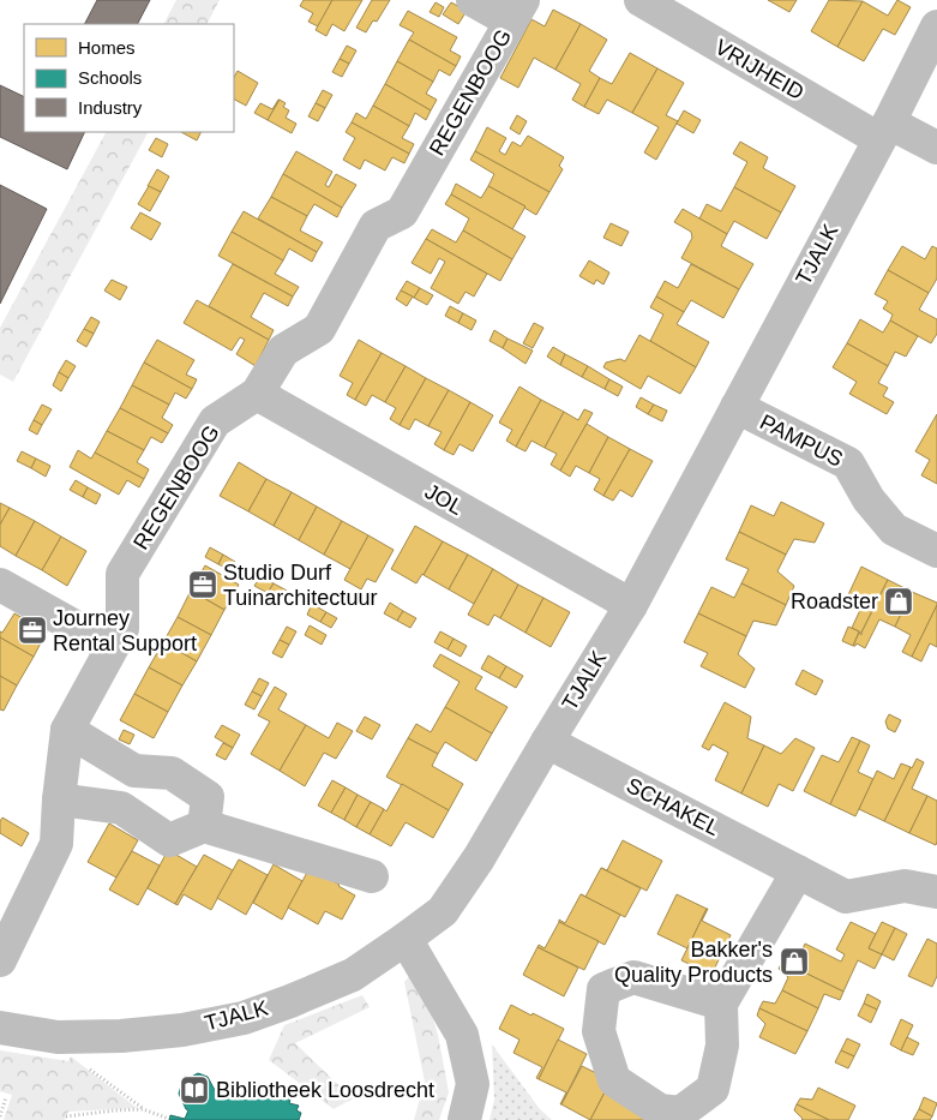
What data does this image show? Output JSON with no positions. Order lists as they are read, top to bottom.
{
  "streets": {
    "street": [
      "VRIJHEID",
      "REGENBOOG",
      "TJALK",
      "PAMPUS",
      "JOL",
      "SCHAKEL"
    ]
  },
  "crossings": [
    ["VRIJHEID", "TJALK"],
    ["REGENBOOG", "JOL"],
    ["TJALK", "PAMPUS"],
    ["TJALK", "JOL"],
    ["TJALK", "SCHAKEL"]
  ],
  "places": {
    "office": ["Studio Durf Tuinarchitectuur", "Journey Rental Support"],
    "shop": ["Roadster", "Bakker's Quality Products"],
    "library": ["Bibliotheek Loosdrecht"]
  },
  "legend": ["Homes", "Schools", "Industry"]
}
